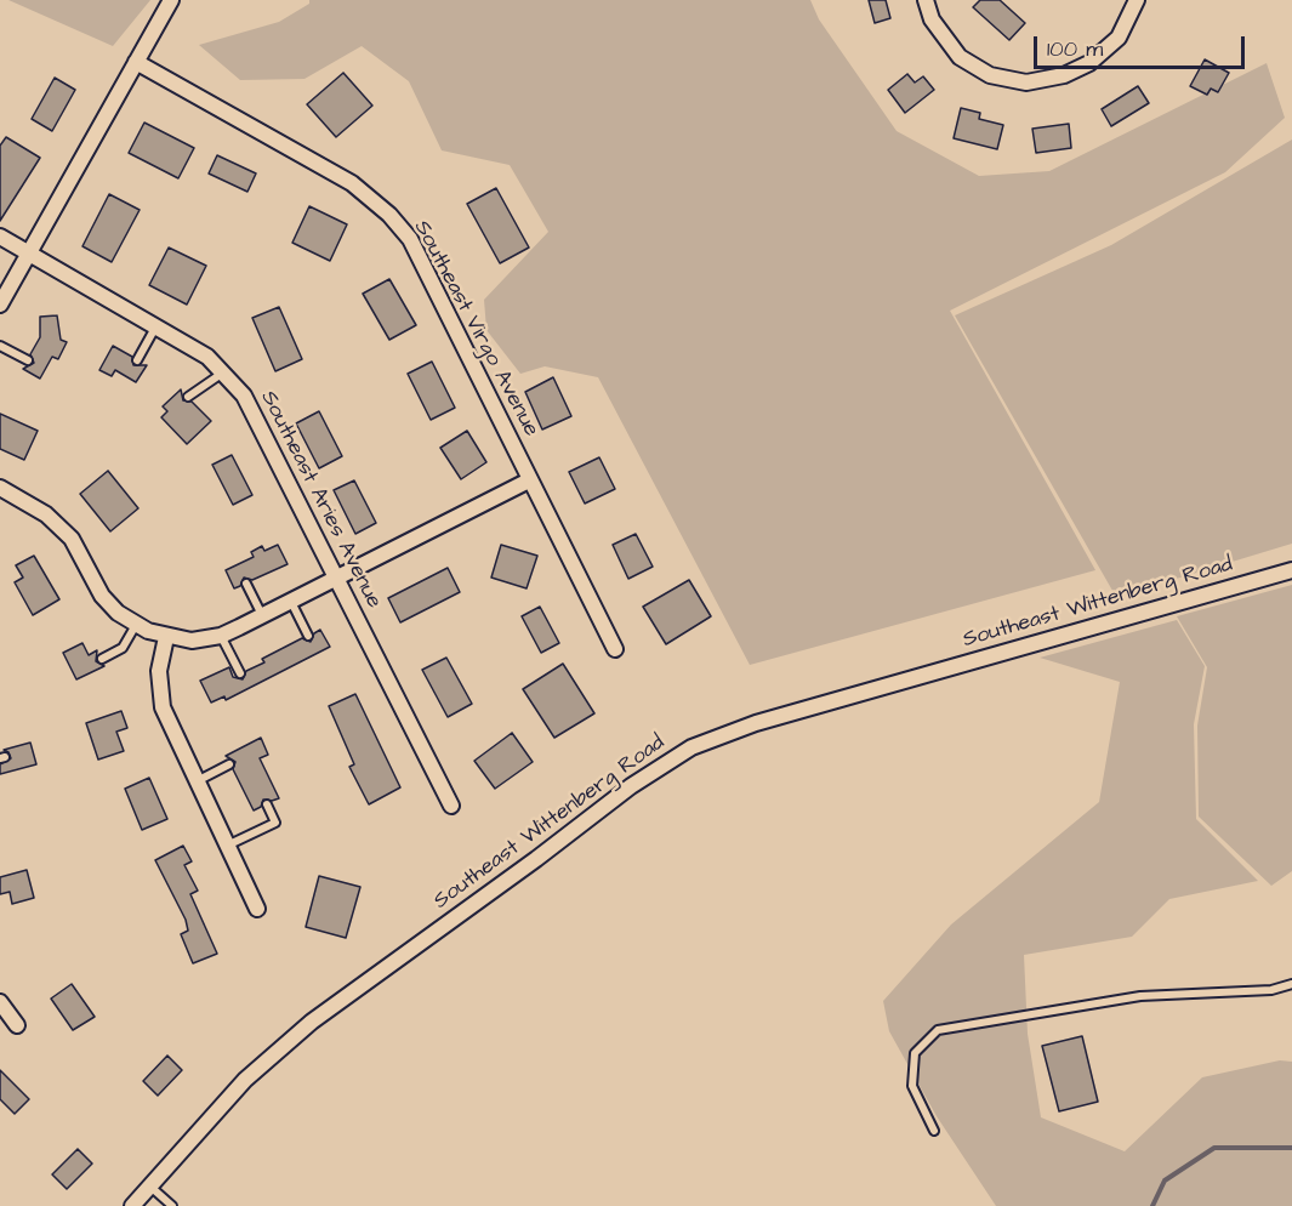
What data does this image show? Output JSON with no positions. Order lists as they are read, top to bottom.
{
  "streets": {
    "street": ["Southeast Virgo Avenue", "Southeast Aries Avenue", "Southeast Wittenberg Road"]
  },
  "scale_bar": "100 m"
}
